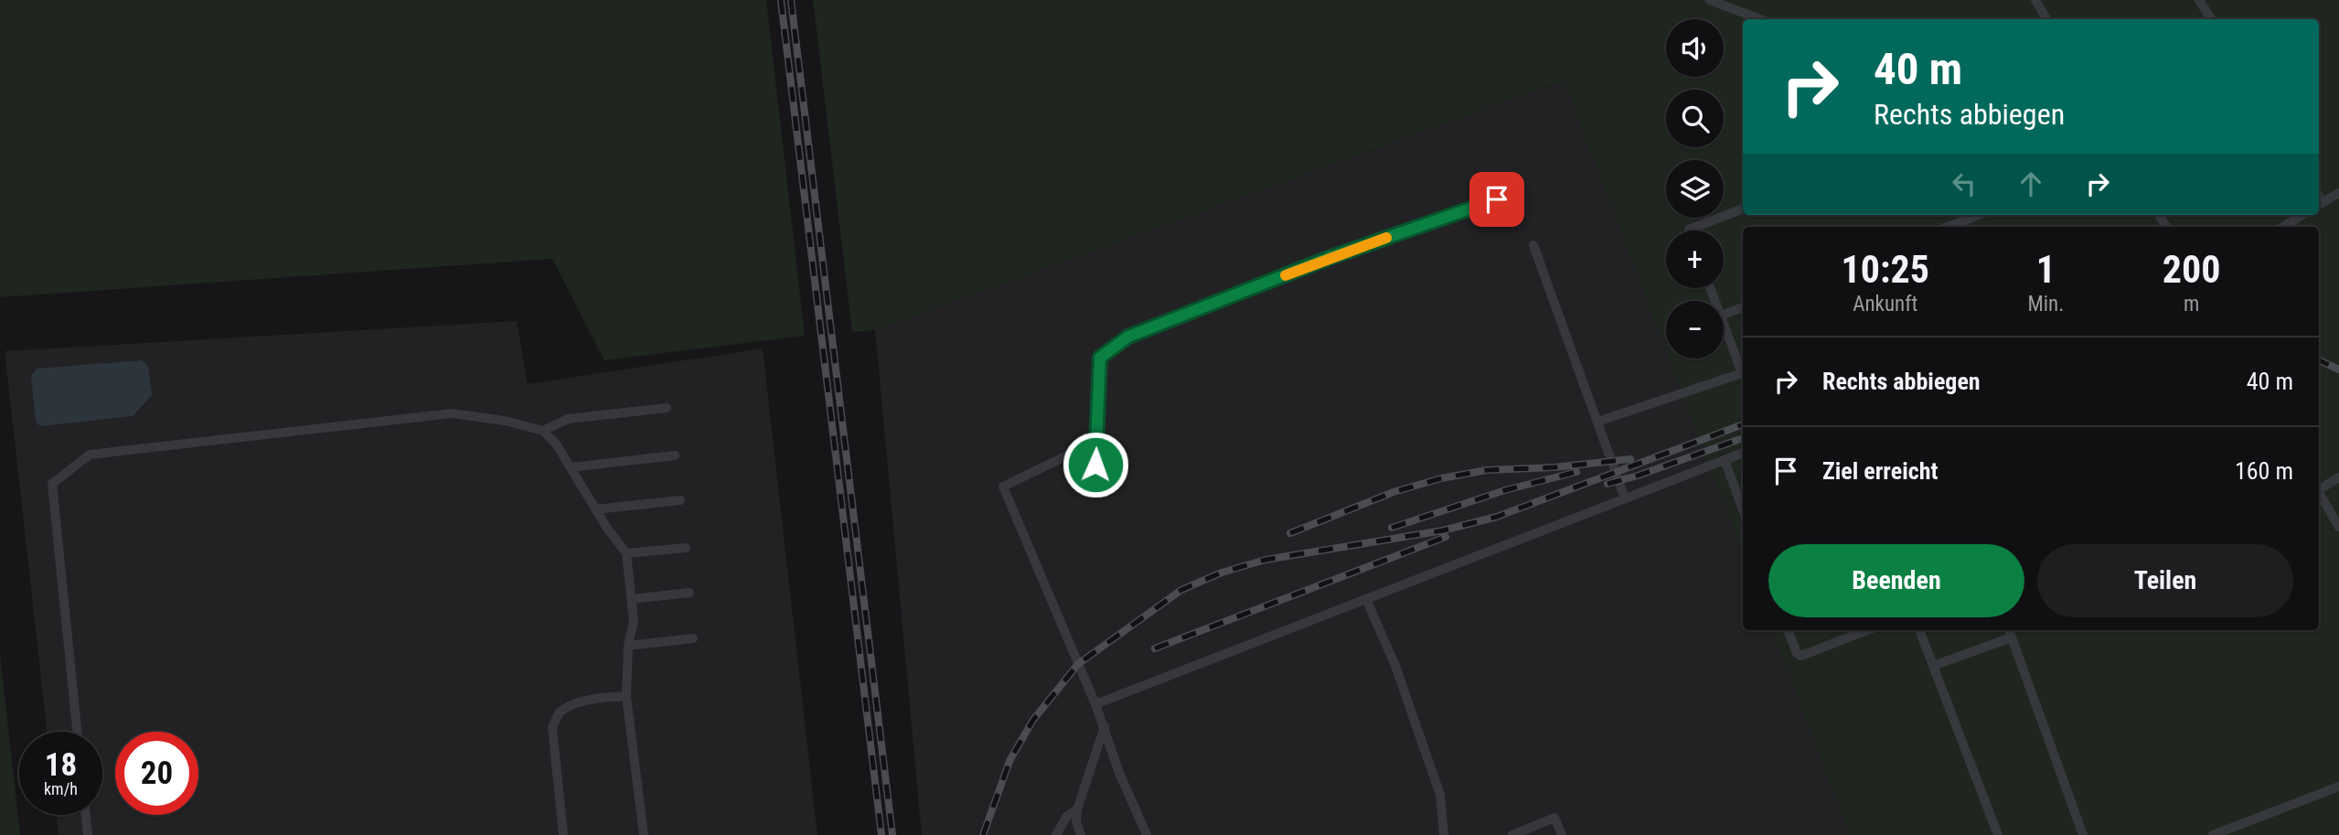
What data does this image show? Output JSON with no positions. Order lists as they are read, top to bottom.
{
  "page": {
    "map_buttons": ["+", "−"],
    "turn": ["40 m", "Rechts abbiegen"],
    "eta": [
      "10:25",
      "Ankunft",
      "1",
      "Min.",
      "200",
      "m"
    ],
    "list": [
      {
        "name": "Rechts abbiegen",
        "value": "40 m"
      },
      {
        "name": "Ziel erreicht",
        "value": "160 m"
      }
    ],
    "buttons": ["Beenden", "Teilen"],
    "speed": "18 km/h",
    "limit": "20"
  }
}
